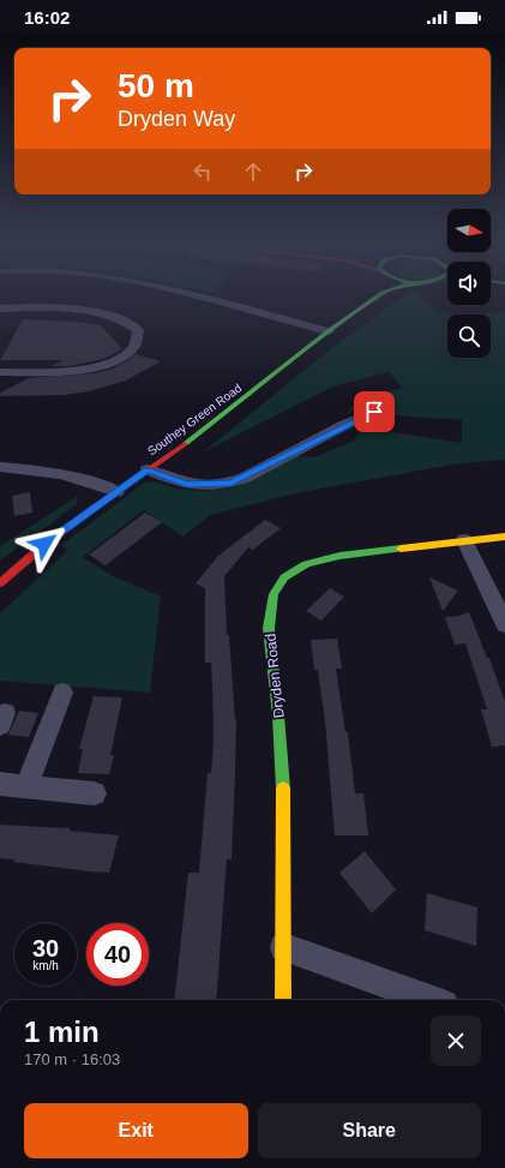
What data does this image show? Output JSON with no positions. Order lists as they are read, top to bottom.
{
  "streets": {
    "street": ["Southey Green Road", "Dryden Road"]
  },
  "north": "right",
  "page": {
    "status": "16:02",
    "turn": ["50 m", "Dryden Way"],
    "speed": "30 km/h",
    "limit": "40",
    "heading": ["1 min", "170 m · 16:03"],
    "buttons": ["Exit", "Share"]
  }
}
